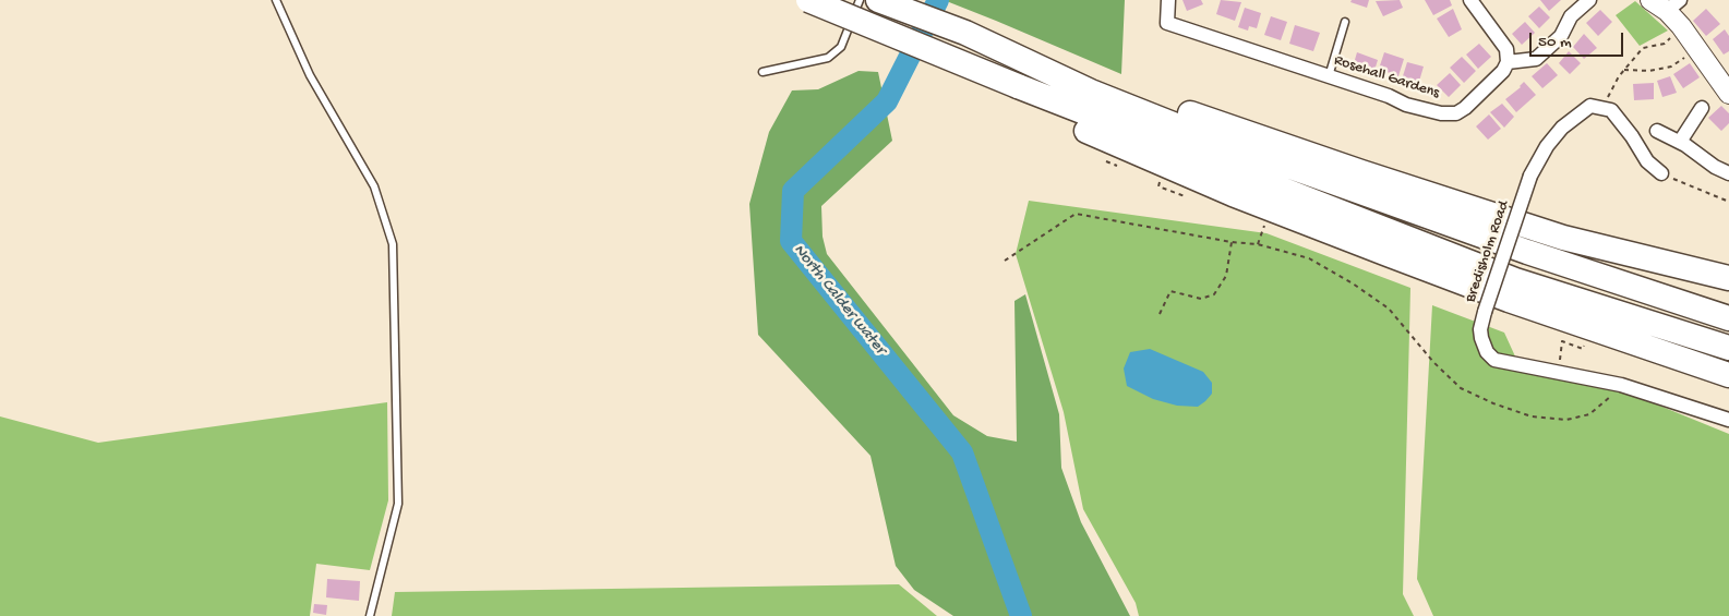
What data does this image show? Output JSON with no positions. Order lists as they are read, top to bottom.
{
  "streets": {
    "street": ["Rosehall Gardens", "Bredisholm Road"]
  },
  "water": ["North Calder water"],
  "scale_bar": "50 m"
}
